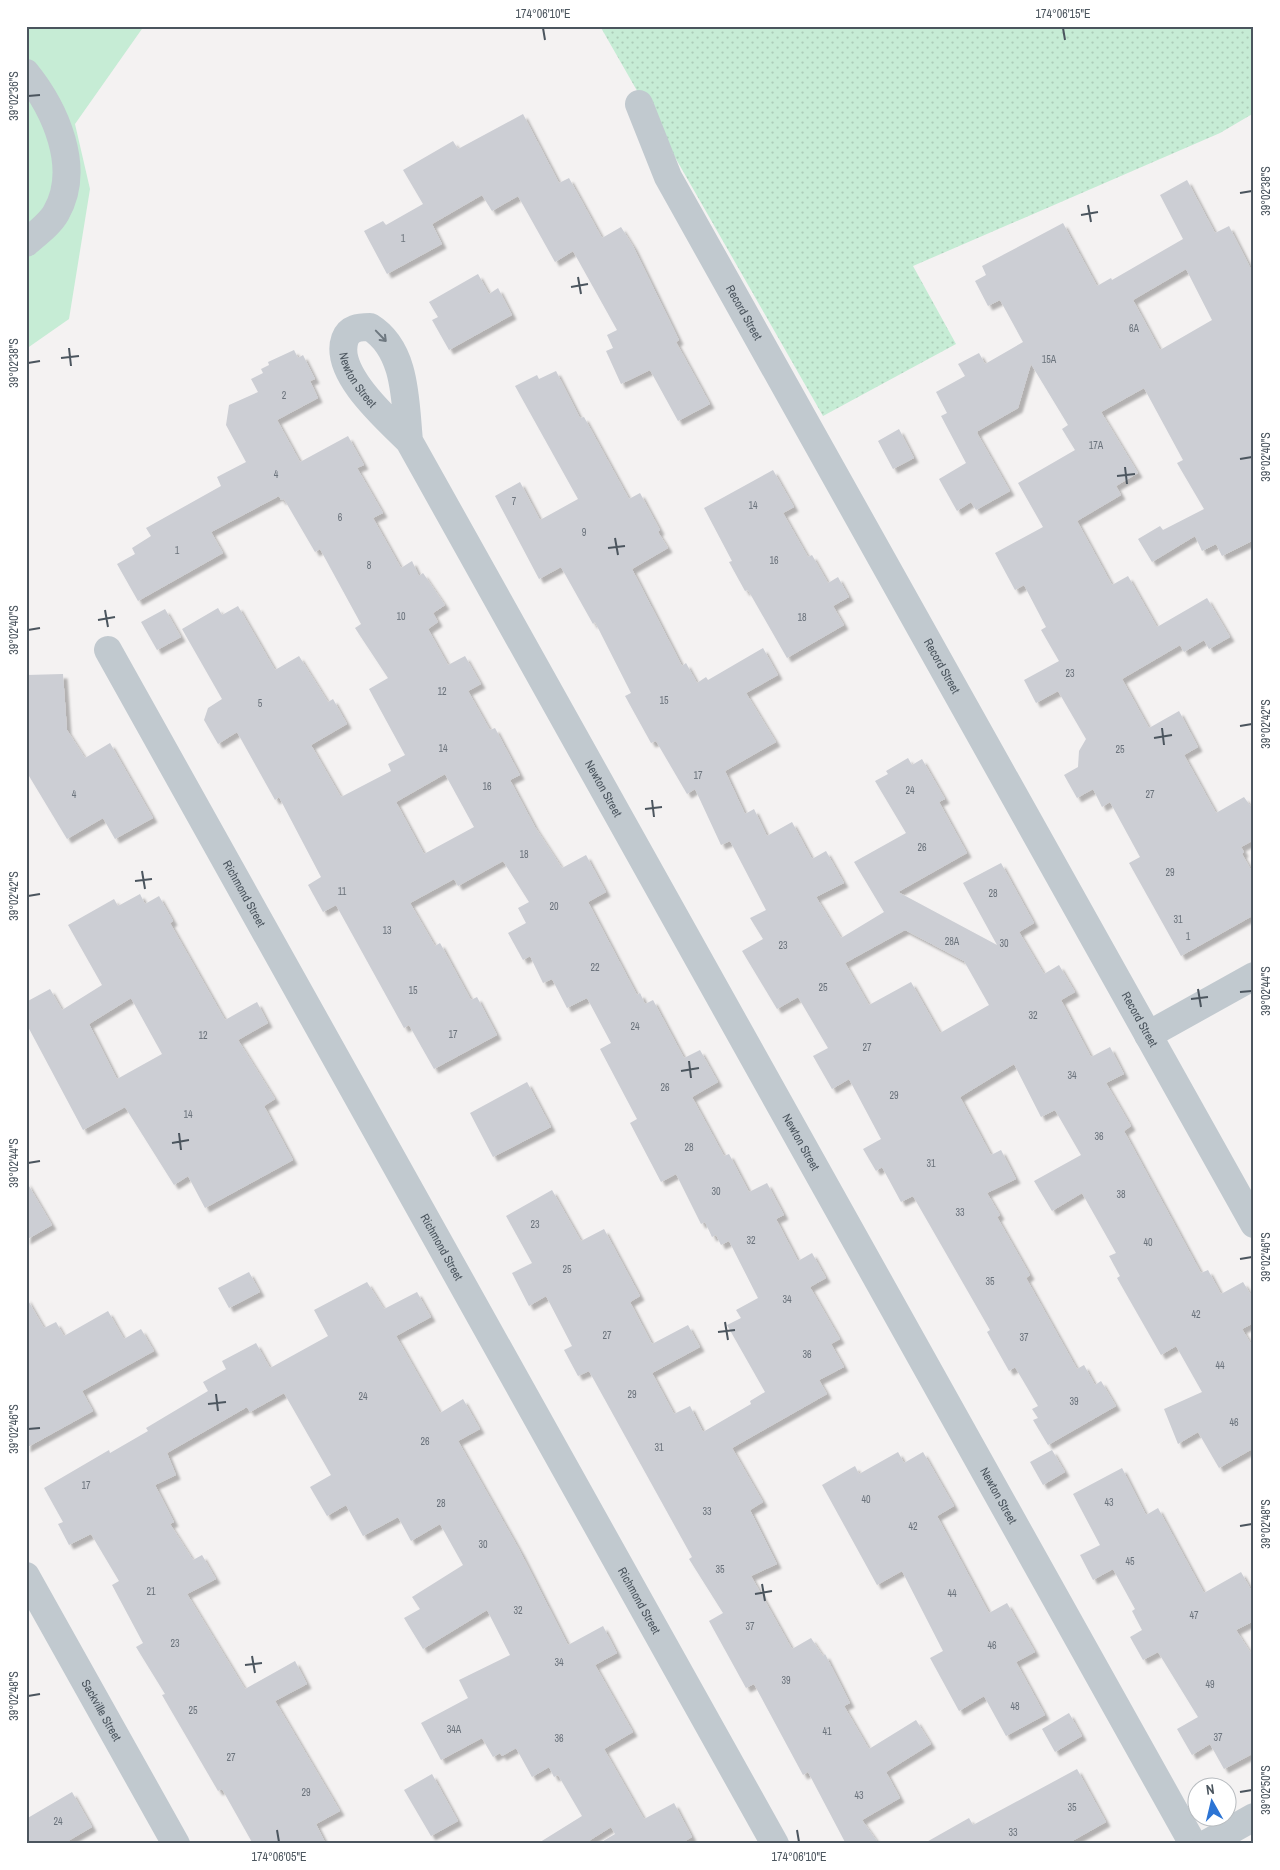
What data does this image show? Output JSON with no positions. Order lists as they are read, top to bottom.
{
  "streets": {
    "street": [
      "Record Street",
      "Newton Street",
      "Richmond Street",
      "Sackville Street"
    ]
  },
  "house_numbers": [
    "1",
    "6A",
    "15A",
    "2",
    "17A",
    "4",
    "7",
    "14",
    "6",
    "9",
    "1",
    "16",
    "8",
    "10",
    "18",
    "23",
    "12",
    "15",
    "5",
    "14",
    "25",
    "17",
    "16",
    "24",
    "4",
    "27",
    "26",
    "18",
    "29",
    "11",
    "28",
    "20",
    "31",
    "13",
    "1",
    "28A",
    "30",
    "23",
    "22",
    "25",
    "15",
    "32",
    "24",
    "17",
    "12",
    "27",
    "34",
    "26",
    "29",
    "14",
    "36",
    "28",
    "31",
    "30",
    "38",
    "33",
    "23",
    "32",
    "40",
    "25",
    "35",
    "34",
    "42",
    "27",
    "37",
    "36",
    "44",
    "29",
    "24",
    "39",
    "46",
    "26",
    "31",
    "17",
    "40",
    "43",
    "28",
    "33",
    "42",
    "30",
    "45",
    "35",
    "21",
    "44",
    "32",
    "47",
    "37",
    "23",
    "46",
    "34",
    "39",
    "49",
    "48",
    "25",
    "34A",
    "41",
    "37",
    "36",
    "27",
    "29",
    "43",
    "35",
    "24",
    "33"
  ],
  "north": "top",
  "coordinates": [
    "174°06'10\"E",
    "174°06'15\"E",
    "39°02'36\"S",
    "39°02'38\"S",
    "39°02'40\"S",
    "39°02'42\"S",
    "39°02'44\"S",
    "39°02'46\"S",
    "39°02'48\"S",
    "39°02'50\"S",
    "174°06'05\"E"
  ]
}
